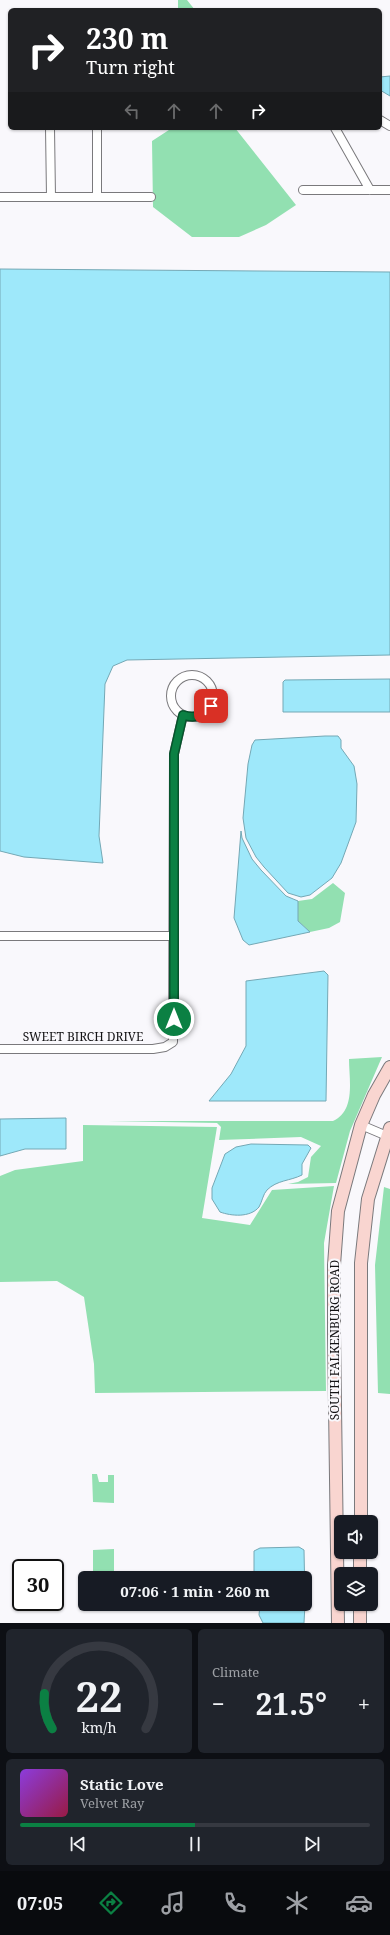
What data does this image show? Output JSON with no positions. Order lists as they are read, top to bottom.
{
  "streets": {
    "street": ["SWEET BIRCH DRIVE", "SOUTH FALKENBURG ROAD"]
  },
  "page": {
    "turn": ["230 m", "Turn right"],
    "limit": "30",
    "trip": "07:06 · 1 min · 260 m",
    "tile": "Climate",
    "heat": ["−", "21.5°", "+"],
    "song": ["Static Love", "Velvet Ray"],
    "tabs": "07:05",
    "gauge": ["22", "km/h"]
  }
}
